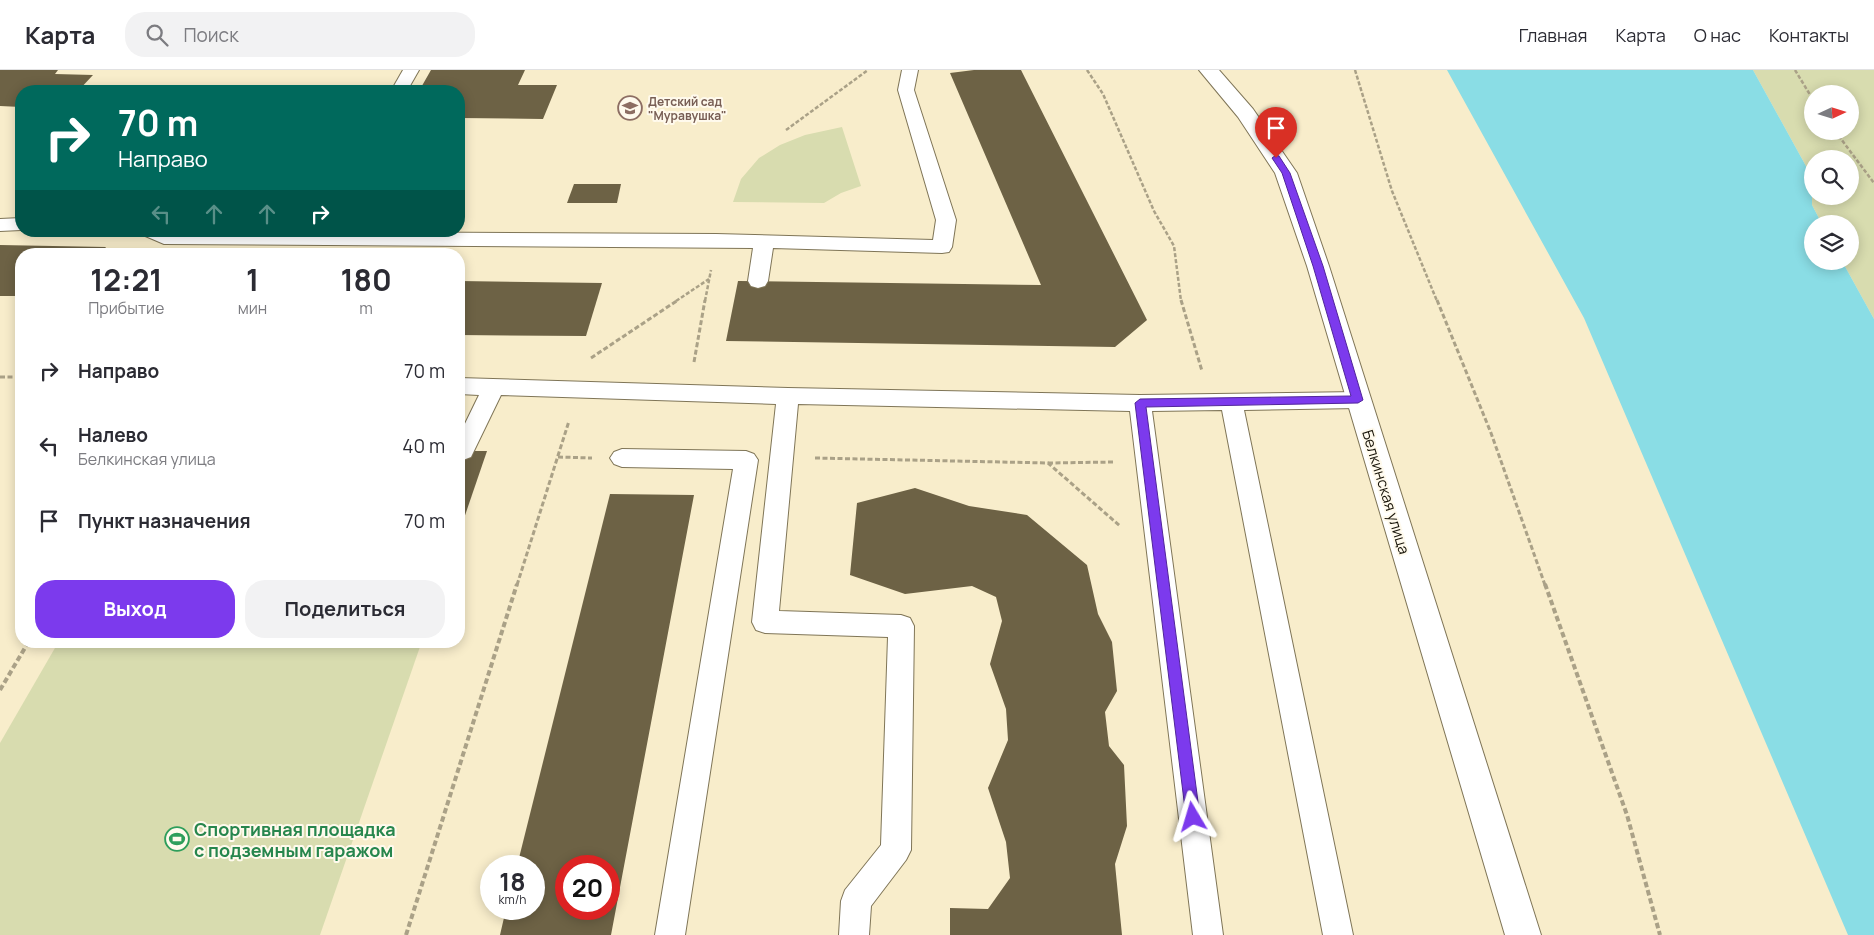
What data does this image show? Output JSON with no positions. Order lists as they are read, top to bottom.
{
  "streets": {
    "street": ["Белкинская улица"]
  },
  "places": {
    "school or university": ["Детский сад \"Муравушка\""],
    "sports": ["Спортивная площадка с подземным гаражом"]
  },
  "north": "right",
  "page": {
    "header": "Карта",
    "search": "Поиск",
    "nav": [
      "Главная",
      "Карта",
      "О нас",
      "Контакты"
    ],
    "turn": ["70 m", "Направо"],
    "eta": [
      "12:21",
      "Прибытие",
      "1",
      "мин",
      "180",
      "m"
    ],
    "list": [
      {
        "name": "Направо",
        "value": "70 m"
      },
      {
        "name": "Налево",
        "note": "Белкинская улица",
        "value": "40 m"
      },
      {
        "name": "Пункт назначения",
        "value": "70 m"
      }
    ],
    "buttons": ["Выход", "Поделиться"],
    "speed": "18 km/h",
    "limit": "20"
  }
}
